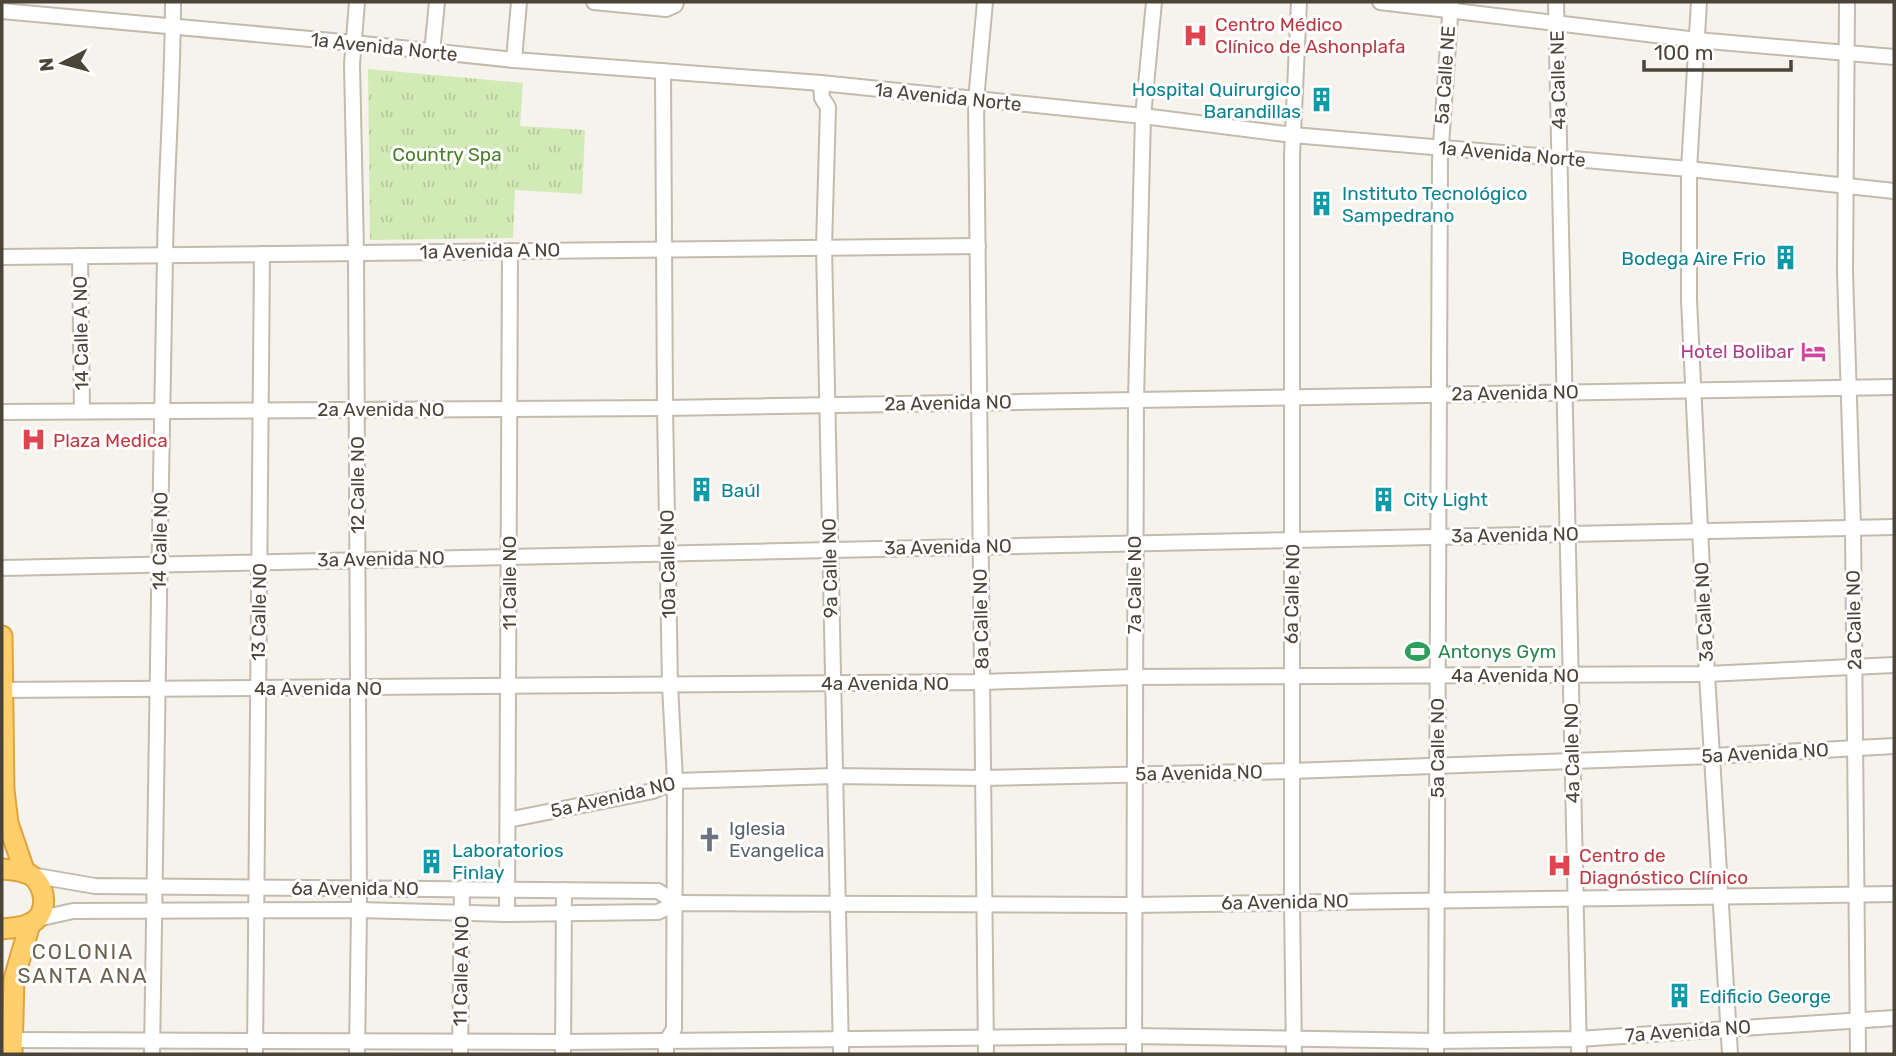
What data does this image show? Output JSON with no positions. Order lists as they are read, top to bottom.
{
  "streets": {
    "street": [
      "1a Avenida Norte",
      "5a Calle NE",
      "4a Calle NE",
      "1a Avenida A NO",
      "14 Calle A NO",
      "2a Avenida NO",
      "12 Calle NO",
      "3a Avenida NO",
      "14 Calle NO",
      "10a Calle NO",
      "9a Calle NO",
      "11 Calle NO",
      "7a Calle NO",
      "6a Calle NO",
      "13 Calle NO",
      "3a Calle NO",
      "8a Calle NO",
      "2a Calle NO",
      "4a Avenida NO",
      "5a Calle NO",
      "4a Calle NO",
      "5a Avenida NO",
      "6a Avenida NO",
      "11 Calle A NO",
      "7a Avenida NO"
    ]
  },
  "crossings": [
    ["1a Avenida Norte", "5a Calle NE"],
    ["1a Avenida Norte", "4a Calle NE"],
    ["1a Avenida Norte", "12 Calle NO"],
    ["1a Avenida Norte", "14 Calle NO"],
    ["1a Avenida Norte", "10a Calle NO"],
    ["1a Avenida Norte", "9a Calle NO"],
    ["1a Avenida Norte", "7a Calle NO"],
    ["1a Avenida Norte", "6a Calle NO"],
    ["1a Avenida Norte", "3a Calle NO"],
    ["1a Avenida Norte", "8a Calle NO"],
    ["1a Avenida Norte", "2a Calle NO"],
    ["1a Avenida Norte", "5a Calle NO"],
    ["1a Avenida Norte", "4a Calle NO"],
    ["5a Calle NE", "5a Calle NO"],
    ["4a Calle NE", "4a Calle NO"],
    ["1a Avenida A NO", "14 Calle A NO"],
    ["1a Avenida A NO", "12 Calle NO"],
    ["1a Avenida A NO", "14 Calle NO"],
    ["1a Avenida A NO", "10a Calle NO"],
    ["1a Avenida A NO", "9a Calle NO"],
    ["1a Avenida A NO", "11 Calle NO"],
    ["1a Avenida A NO", "13 Calle NO"],
    ["1a Avenida A NO", "8a Calle NO"],
    ["14 Calle A NO", "2a Avenida NO"],
    ["2a Avenida NO", "12 Calle NO"],
    ["2a Avenida NO", "14 Calle NO"],
    ["2a Avenida NO", "10a Calle NO"],
    ["2a Avenida NO", "9a Calle NO"],
    ["2a Avenida NO", "11 Calle NO"],
    ["2a Avenida NO", "7a Calle NO"],
    ["2a Avenida NO", "6a Calle NO"],
    ["2a Avenida NO", "13 Calle NO"],
    ["2a Avenida NO", "3a Calle NO"],
    ["2a Avenida NO", "8a Calle NO"],
    ["2a Avenida NO", "2a Calle NO"],
    ["2a Avenida NO", "5a Calle NO"],
    ["2a Avenida NO", "4a Calle NO"],
    ["12 Calle NO", "3a Avenida NO"],
    ["12 Calle NO", "4a Avenida NO"],
    ["12 Calle NO", "6a Avenida NO"],
    ["12 Calle NO", "7a Avenida NO"],
    ["3a Avenida NO", "14 Calle NO"],
    ["3a Avenida NO", "10a Calle NO"],
    ["3a Avenida NO", "9a Calle NO"],
    ["3a Avenida NO", "11 Calle NO"],
    ["3a Avenida NO", "7a Calle NO"],
    ["3a Avenida NO", "6a Calle NO"],
    ["3a Avenida NO", "13 Calle NO"],
    ["3a Avenida NO", "3a Calle NO"],
    ["3a Avenida NO", "8a Calle NO"],
    ["3a Avenida NO", "2a Calle NO"],
    ["3a Avenida NO", "5a Calle NO"],
    ["3a Avenida NO", "4a Calle NO"],
    ["14 Calle NO", "4a Avenida NO"],
    ["14 Calle NO", "6a Avenida NO"],
    ["14 Calle NO", "7a Avenida NO"],
    ["10a Calle NO", "4a Avenida NO"],
    ["10a Calle NO", "5a Avenida NO"],
    ["10a Calle NO", "6a Avenida NO"],
    ["10a Calle NO", "7a Avenida NO"],
    ["9a Calle NO", "4a Avenida NO"],
    ["9a Calle NO", "5a Avenida NO"],
    ["9a Calle NO", "6a Avenida NO"],
    ["9a Calle NO", "7a Avenida NO"],
    ["11 Calle NO", "4a Avenida NO"],
    ["11 Calle NO", "5a Avenida NO"],
    ["11 Calle NO", "6a Avenida NO"],
    ["7a Calle NO", "4a Avenida NO"],
    ["7a Calle NO", "5a Avenida NO"],
    ["7a Calle NO", "6a Avenida NO"],
    ["7a Calle NO", "7a Avenida NO"],
    ["6a Calle NO", "4a Avenida NO"],
    ["6a Calle NO", "5a Avenida NO"],
    ["6a Calle NO", "6a Avenida NO"],
    ["6a Calle NO", "7a Avenida NO"],
    ["13 Calle NO", "4a Avenida NO"],
    ["13 Calle NO", "6a Avenida NO"],
    ["13 Calle NO", "7a Avenida NO"],
    ["3a Calle NO", "4a Avenida NO"],
    ["3a Calle NO", "5a Avenida NO"],
    ["3a Calle NO", "6a Avenida NO"],
    ["3a Calle NO", "7a Avenida NO"],
    ["8a Calle NO", "4a Avenida NO"],
    ["8a Calle NO", "5a Avenida NO"],
    ["8a Calle NO", "6a Avenida NO"],
    ["8a Calle NO", "7a Avenida NO"],
    ["2a Calle NO", "4a Avenida NO"],
    ["2a Calle NO", "5a Avenida NO"],
    ["2a Calle NO", "6a Avenida NO"],
    ["2a Calle NO", "7a Avenida NO"],
    ["4a Avenida NO", "5a Calle NO"],
    ["4a Avenida NO", "4a Calle NO"],
    ["5a Calle NO", "5a Avenida NO"],
    ["5a Calle NO", "6a Avenida NO"],
    ["5a Calle NO", "7a Avenida NO"],
    ["4a Calle NO", "5a Avenida NO"],
    ["4a Calle NO", "6a Avenida NO"],
    ["4a Calle NO", "7a Avenida NO"],
    ["6a Avenida NO", "11 Calle A NO"],
    ["11 Calle A NO", "7a Avenida NO"]
  ],
  "districts": ["COLONIA SANTA ANA"],
  "parks": ["Country Spa"],
  "places": {
    "hospital": ["Centro Médico Clínico de Ashonplafa", "Plaza Medica", "Centro de Diagnóstico Clínico"],
    "building": [
      "Hospital Quirurgico Barandillas",
      "Instituto Tecnológico Sampedrano",
      "Bodega Aire Frio",
      "Baúl",
      "City Light",
      "Laboratorios Finlay",
      "Edificio George"
    ],
    "hotel": ["Hotel Bolibar"],
    "sports": ["Antonys Gym"],
    "church": ["Iglesia Evangelica"]
  },
  "scale_bar": "100 m",
  "north": "left"
}
